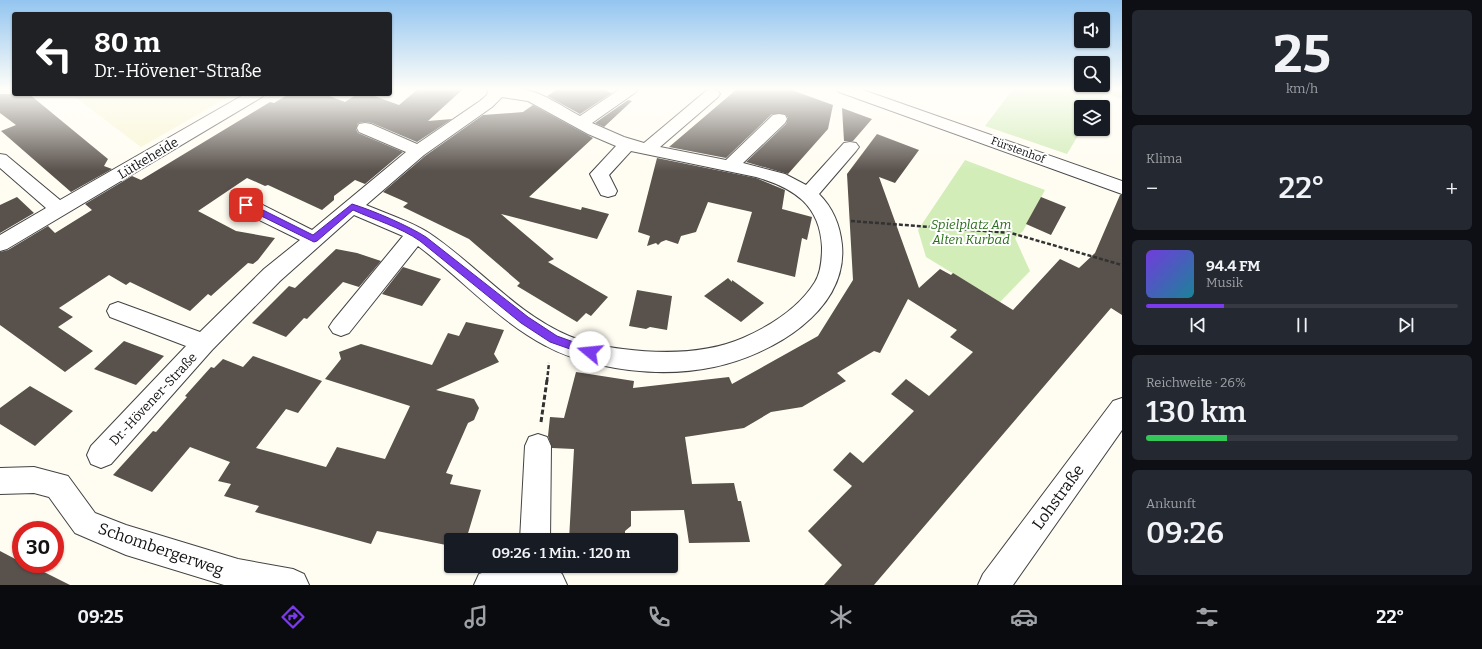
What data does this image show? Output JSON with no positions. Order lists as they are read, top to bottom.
{
  "streets": {
    "street": [
      "Fürstenhof",
      "Lütkeheide",
      "Dr.-Hövener-Straße",
      "Lohstraße",
      "Schombergerweg"
    ]
  },
  "parks": ["Spielplatz Am Alten Kurbad"],
  "page": {
    "tile": [
      ["25", "km/h"],
      "Klima",
      ["Reichweite · 26%", "130 km"],
      ["Ankunft", "09:26"]
    ],
    "turn": ["80 m", "Dr.-Hövener-Straße"],
    "heat": ["−", "22°", "+"],
    "song": ["94.4 FM", "Musik"],
    "limit": "30",
    "trip": "09:26 · 1 Min. · 120 m",
    "tabs": ["09:25", "22°"]
  }
}
